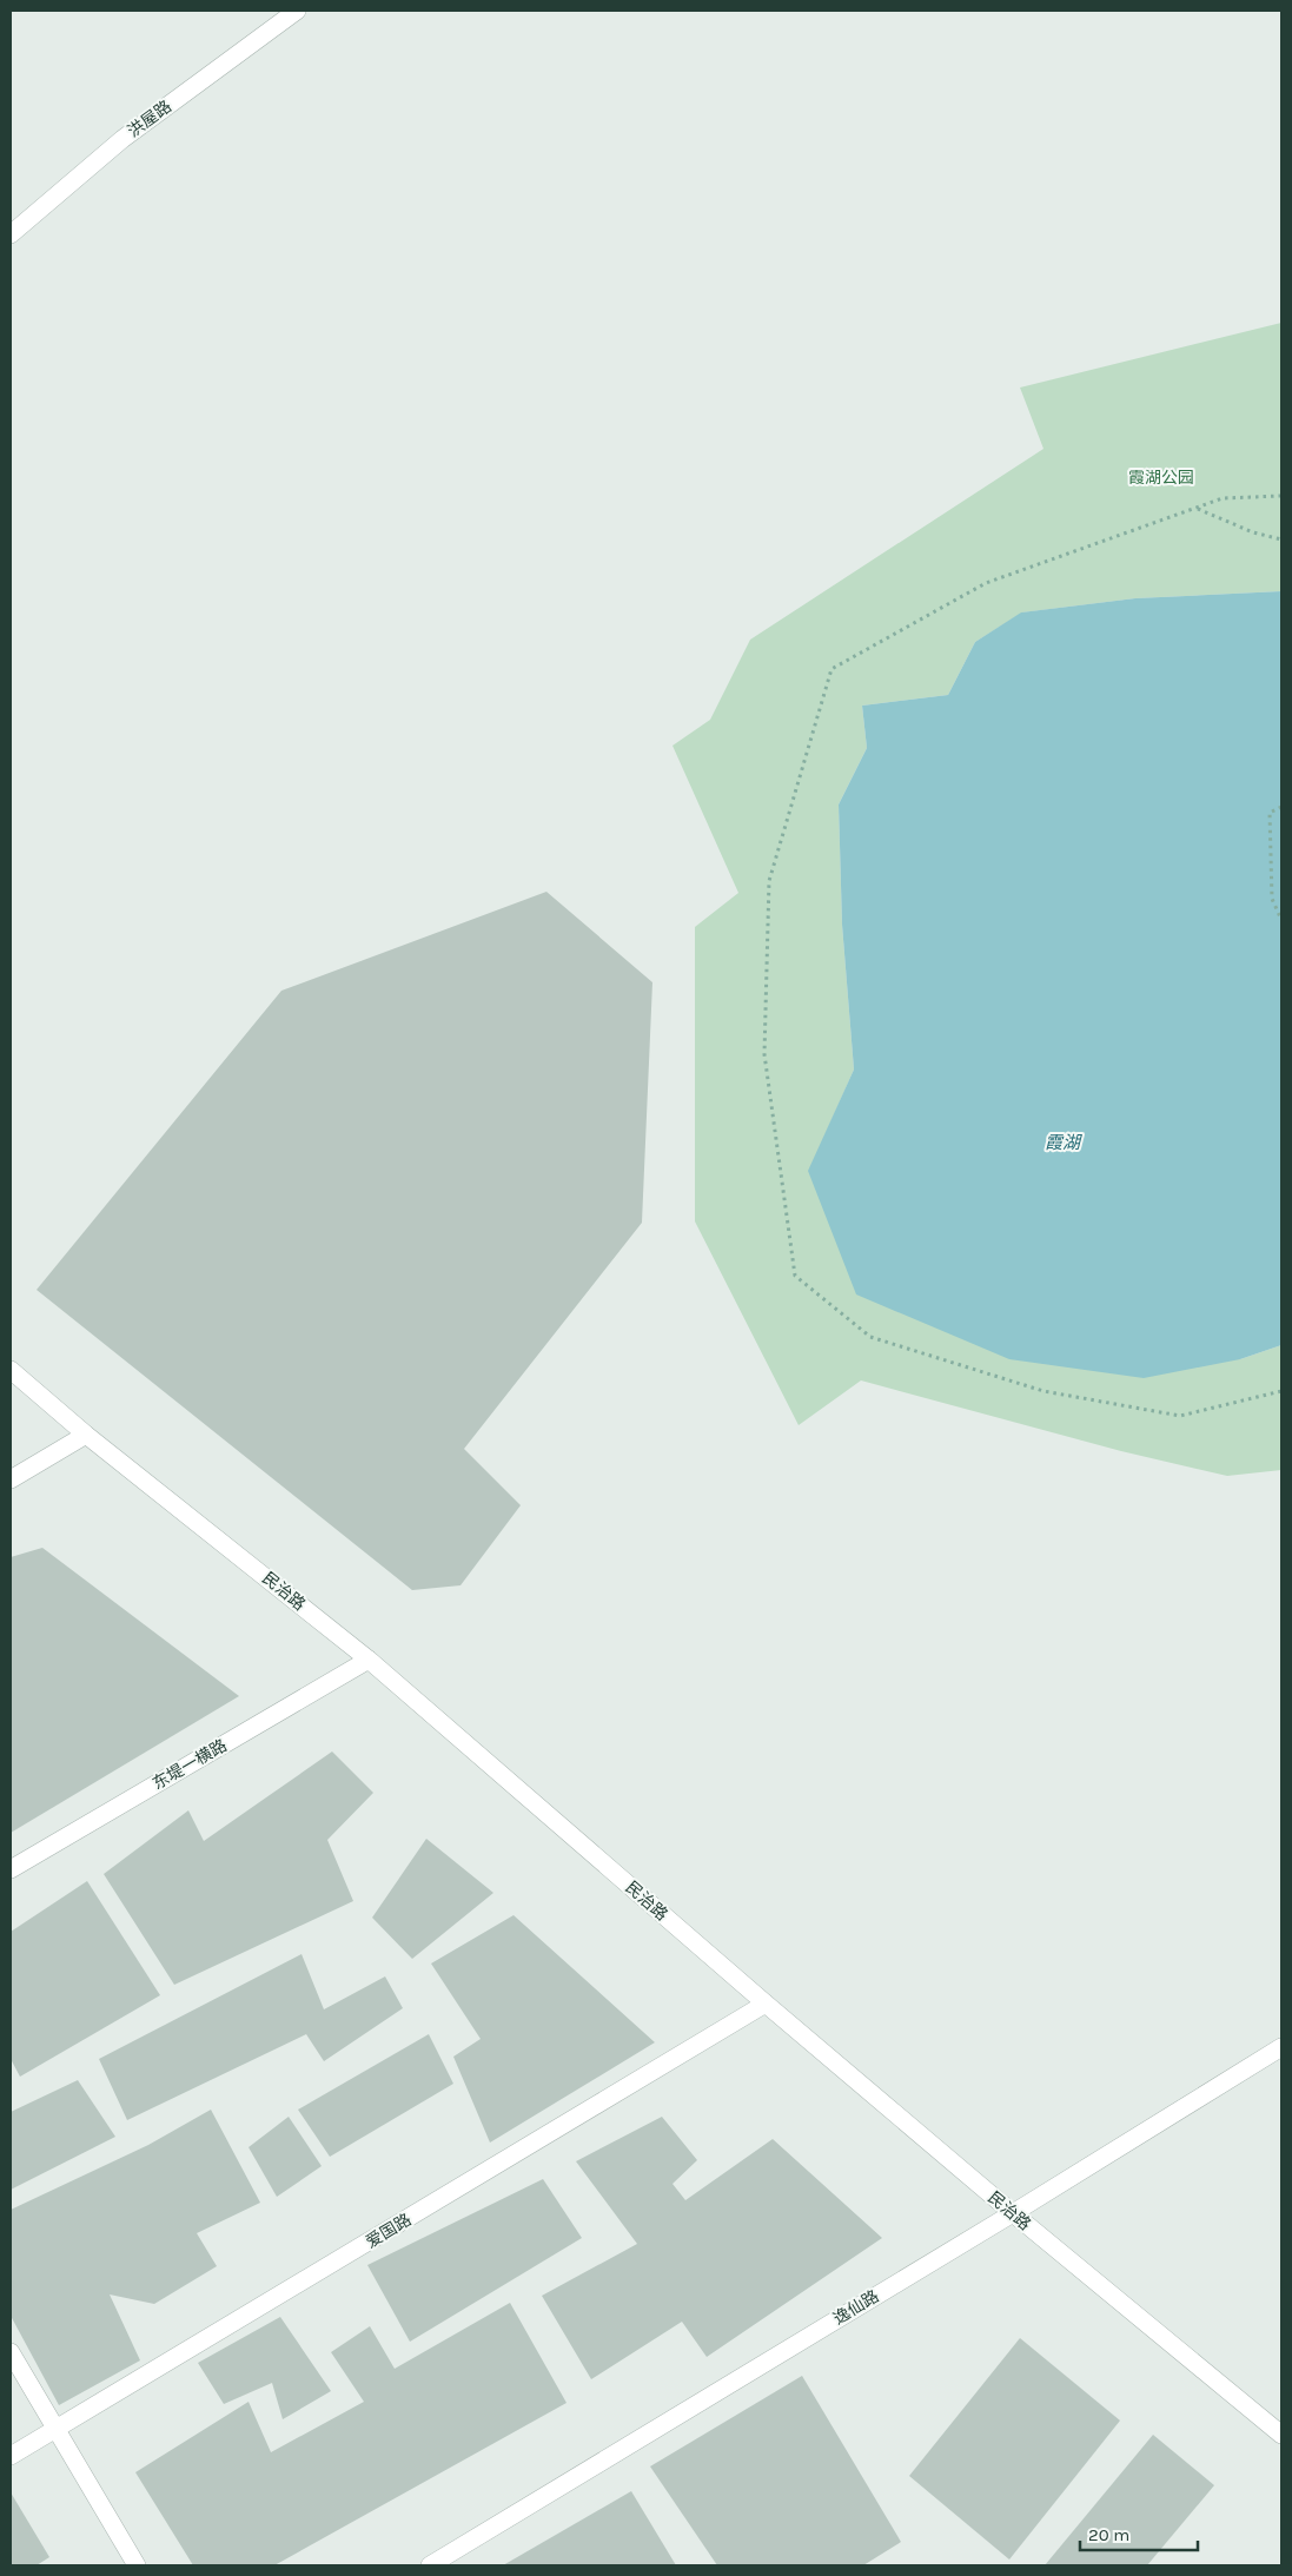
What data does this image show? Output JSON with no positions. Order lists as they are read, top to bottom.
{
  "streets": {
    "street": [
      "洪屋路",
      "民治路",
      "东堤一横路",
      "爱国路",
      "逸仙路"
    ]
  },
  "crossings": [
    ["民治路", "东堤一横路"],
    ["民治路", "爱国路"],
    ["民治路", "逸仙路"]
  ],
  "water": ["霞湖"],
  "parks": ["霞湖公园"],
  "scale_bar": "20 m"
}
